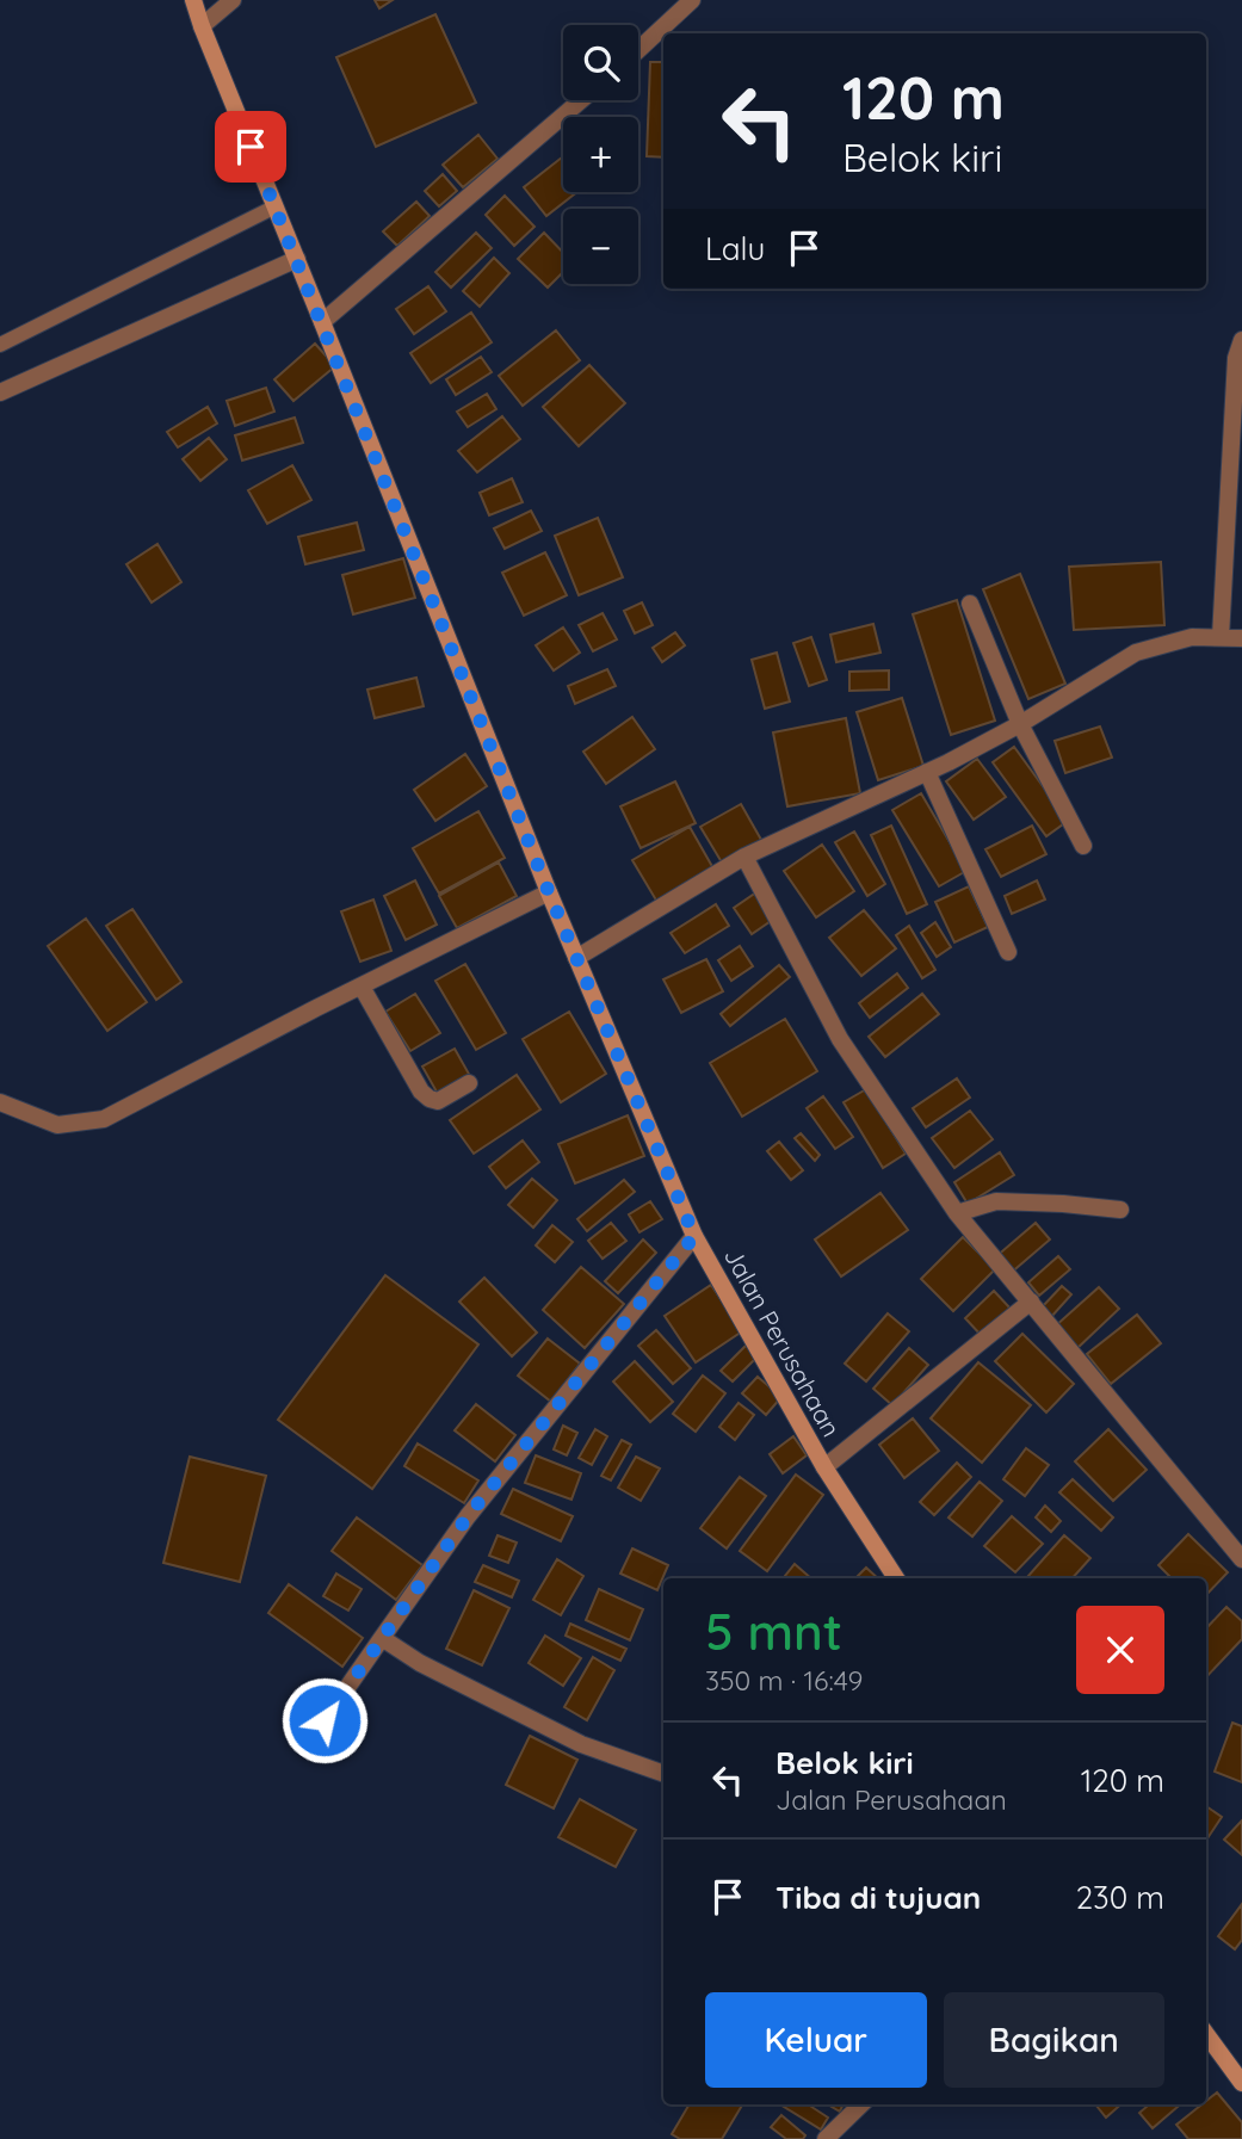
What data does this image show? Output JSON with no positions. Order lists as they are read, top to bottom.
{
  "streets": {
    "main road": ["Jalan Perusahaan"]
  },
  "page": {
    "map_buttons": ["+", "−"],
    "turn": ["120 m", "Belok kiri"],
    "then": "Lalu",
    "heading": ["5 mnt", "350 m · 16:49"],
    "list": [
      {
        "name": "Belok kiri",
        "note": "Jalan Perusahaan",
        "value": "120 m"
      },
      {
        "name": "Tiba di tujuan",
        "value": "230 m"
      }
    ],
    "buttons": ["Keluar", "Bagikan"]
  }
}
